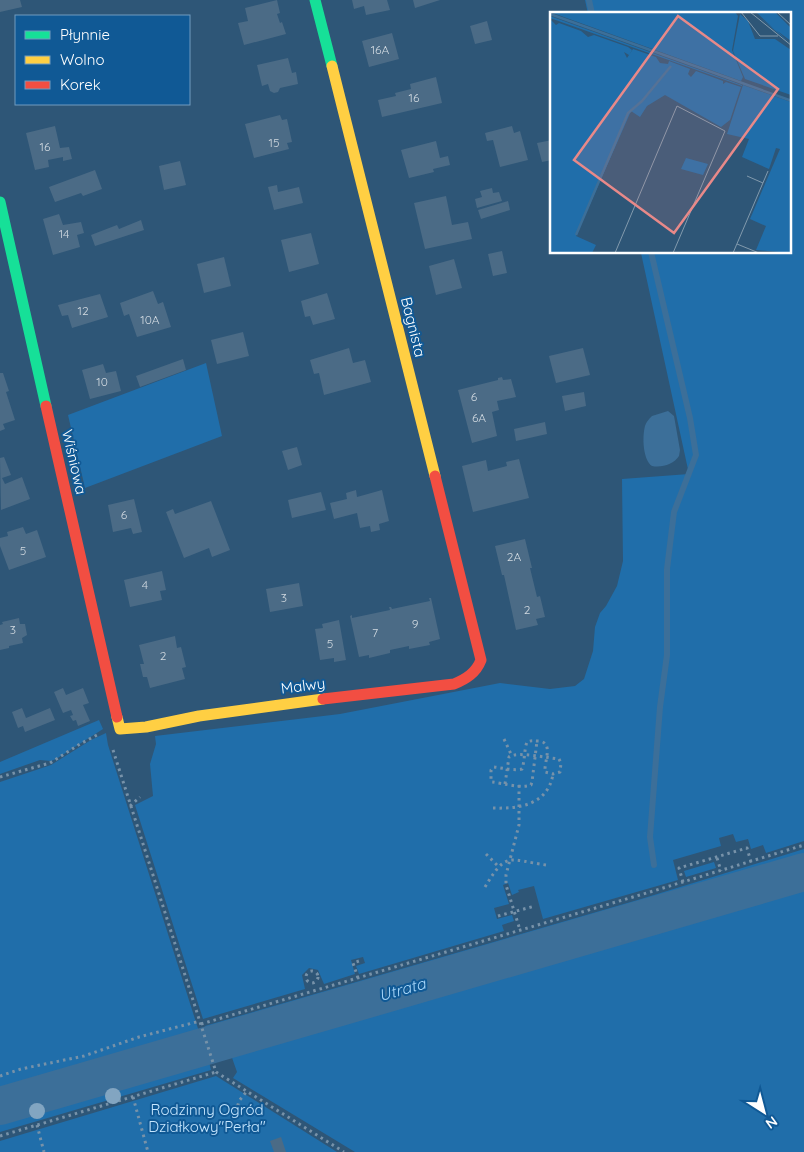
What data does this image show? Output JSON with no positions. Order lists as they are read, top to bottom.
{
  "streets": {
    "street": ["Bagnista", "Wiśniowa", "Malwy"]
  },
  "crossings": [
    ["Bagnista", "Malwy"],
    ["Wiśniowa", "Malwy"]
  ],
  "water": ["Utrata"],
  "parks": ["Rodzinny Ogród Działkowy\"Perła\""],
  "house_numbers": [
    "16A",
    "16",
    "15",
    "16",
    "14",
    "12",
    "10A",
    "10",
    "6",
    "6A",
    "6",
    "5",
    "2A",
    "4",
    "3",
    "2",
    "9",
    "3",
    "7",
    "5",
    "2"
  ],
  "legend": ["Płynnie", "Wolno", "Korek"],
  "north": "bottom right"
}
